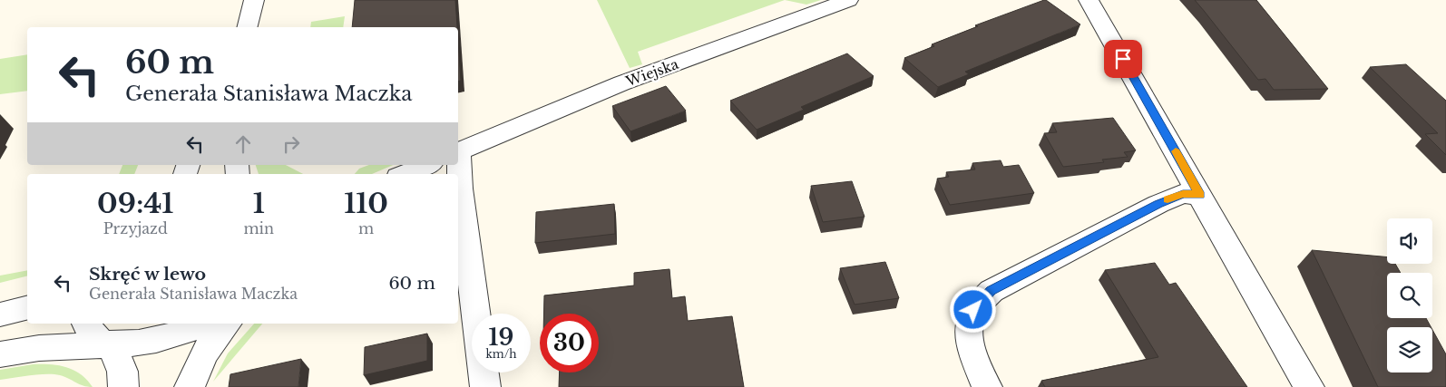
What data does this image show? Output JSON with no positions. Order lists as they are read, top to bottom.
{
  "streets": {
    "street": ["Wiejska"]
  },
  "page": {
    "turn": ["60 m", "Generała Stanisława Maczka"],
    "eta": [
      "09:41",
      "Przyjazd",
      "1",
      "min",
      "110",
      "m"
    ],
    "list": [
      {
        "name": "Skręć w lewo",
        "note": "Generała Stanisława Maczka",
        "value": "60 m"
      }
    ],
    "speed": "19 km/h",
    "limit": "30"
  }
}
